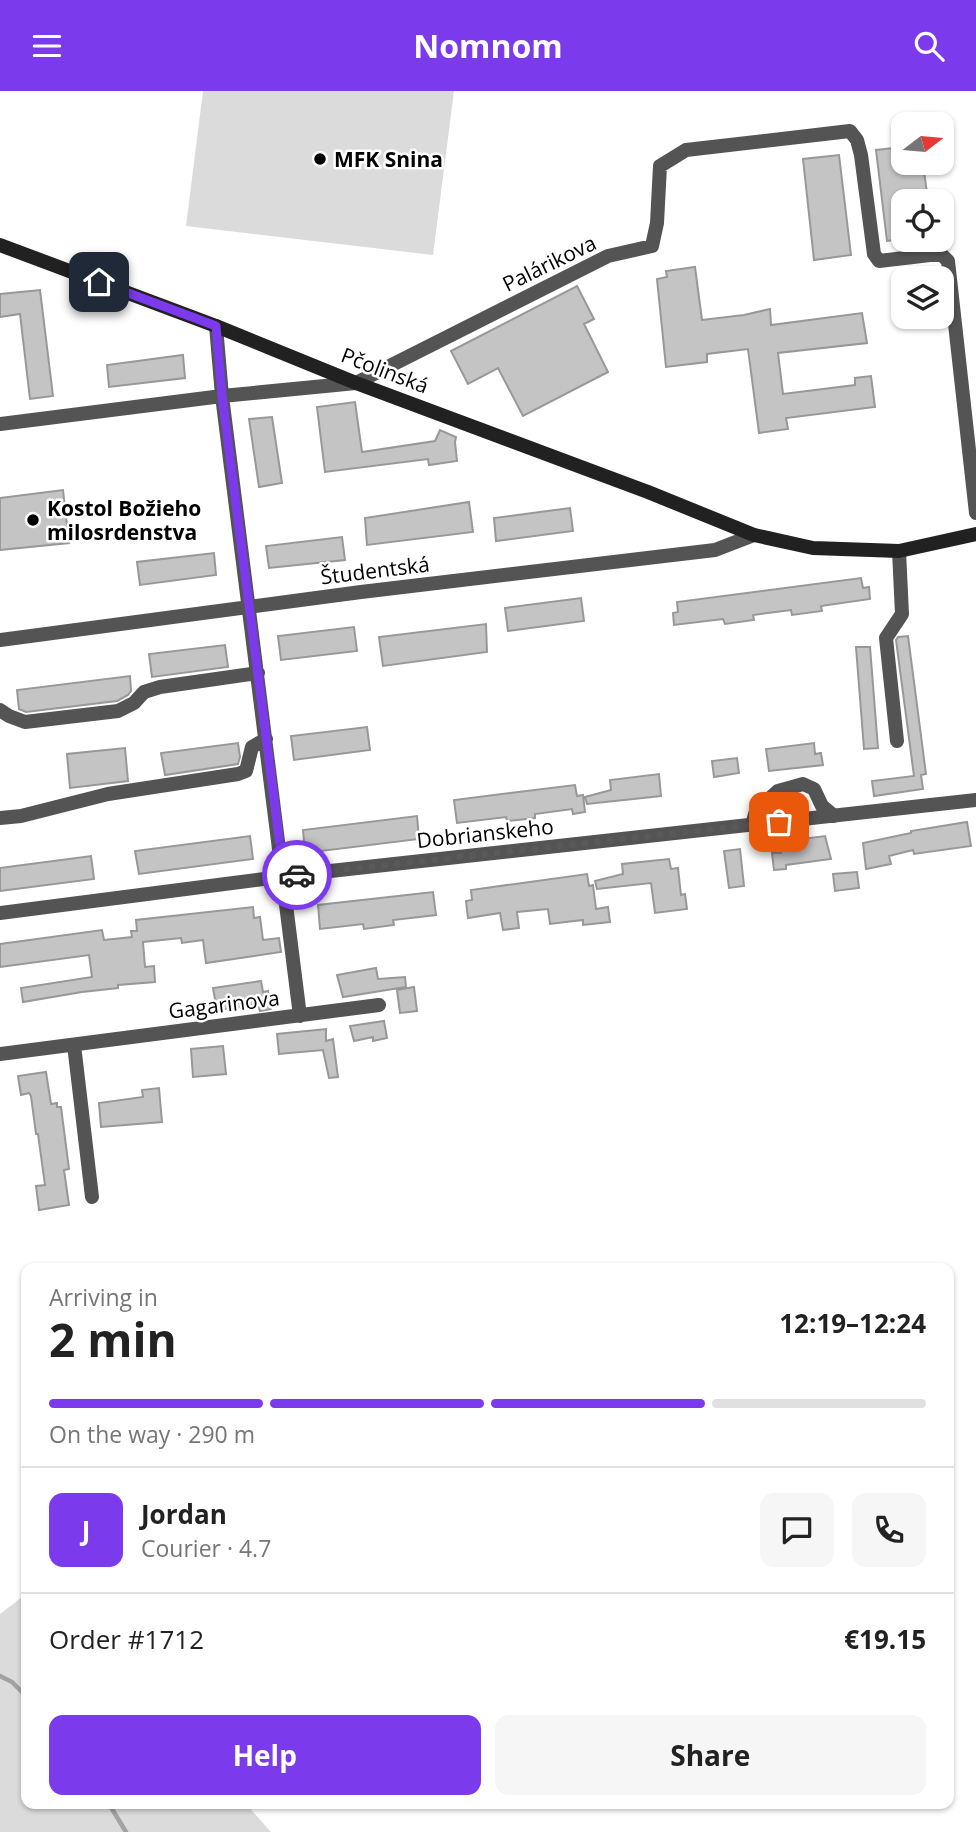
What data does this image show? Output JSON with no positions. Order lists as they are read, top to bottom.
{
  "streets": {
    "main road": ["Pčolinská"],
    "street": [
      "Palárikova",
      "Študentská",
      "Dobrianskeho",
      "Gagarinova"
    ]
  },
  "crossings": [
    ["Palárikova", "Pčolinská"],
    ["Pčolinská", "Študentská"]
  ],
  "places": ["MFK Snina", "Kostol Božieho milosrdenstva"],
  "north": "right",
  "page": {
    "header": "Nomnom",
    "heading": ["2 min", "Arriving in", "12:19–12:24"],
    "panel": [
      "Jordan",
      "Courier · 4.7",
      "Order #1712",
      "€19.15"
    ],
    "bar": "On the way · 290 m",
    "round": "J",
    "buttons": ["Help", "Share"]
  }
}
